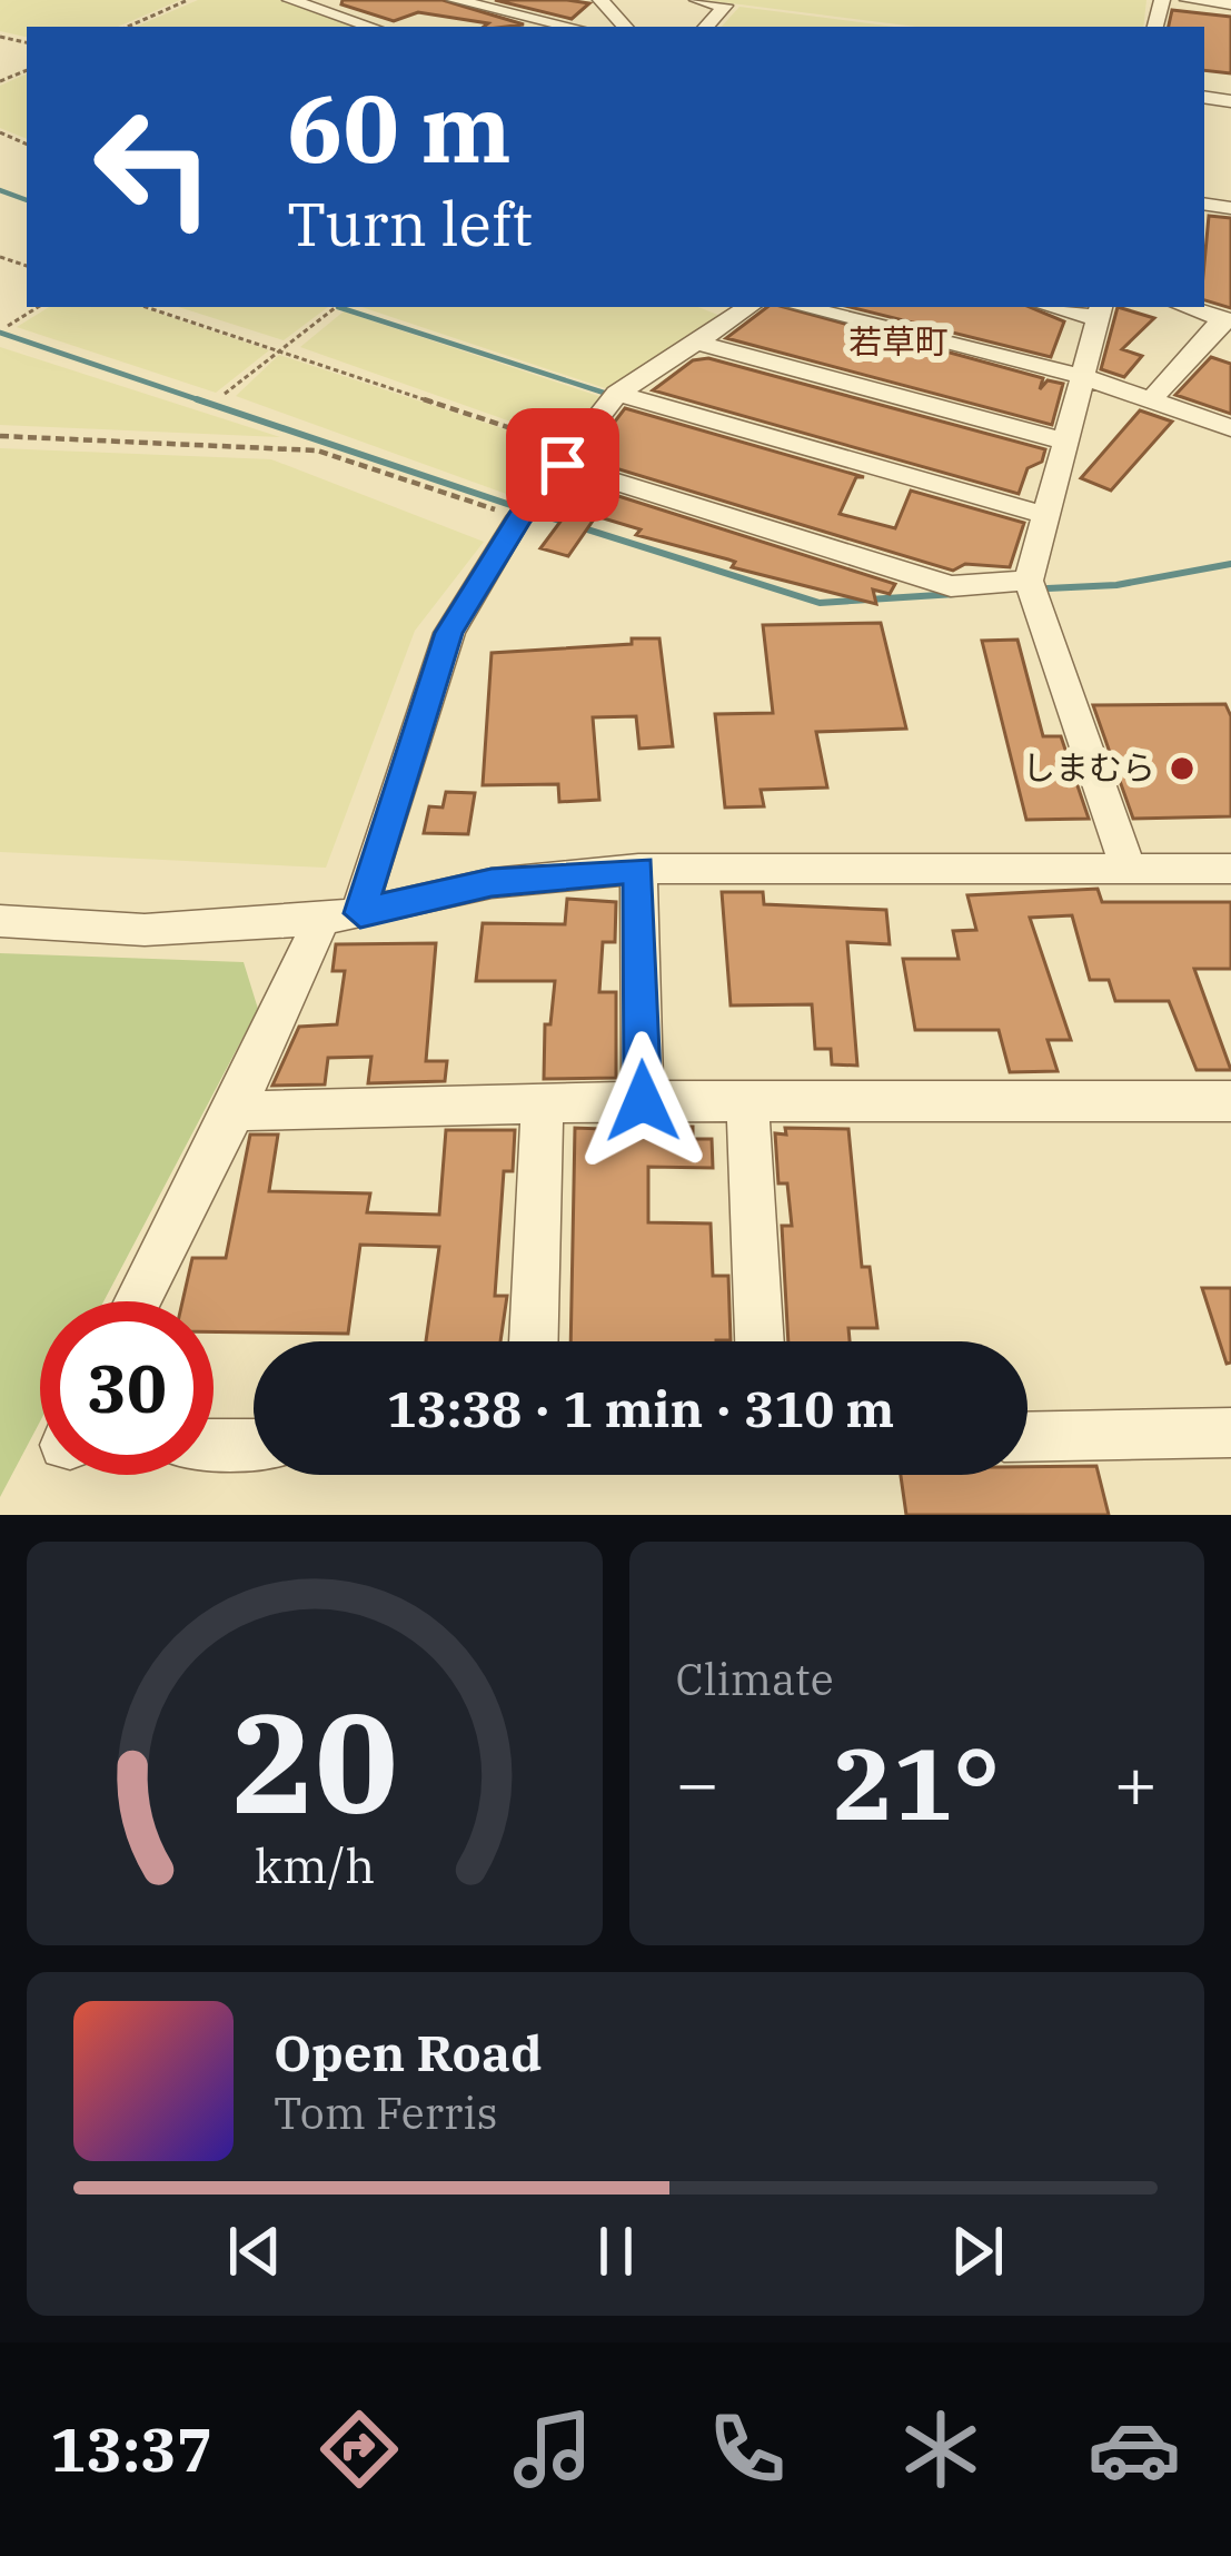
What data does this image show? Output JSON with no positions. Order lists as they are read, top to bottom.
{
  "districts": ["若草町"],
  "places": ["しまむら"],
  "page": {
    "turn": ["60 m", "Turn left"],
    "limit": "30",
    "trip": "13:38 · 1 min · 310 m",
    "tile": "Climate",
    "heat": ["−", "21°", "+"],
    "song": ["Open Road", "Tom Ferris"],
    "tabs": "13:37",
    "gauge": ["20", "km/h"]
  }
}
